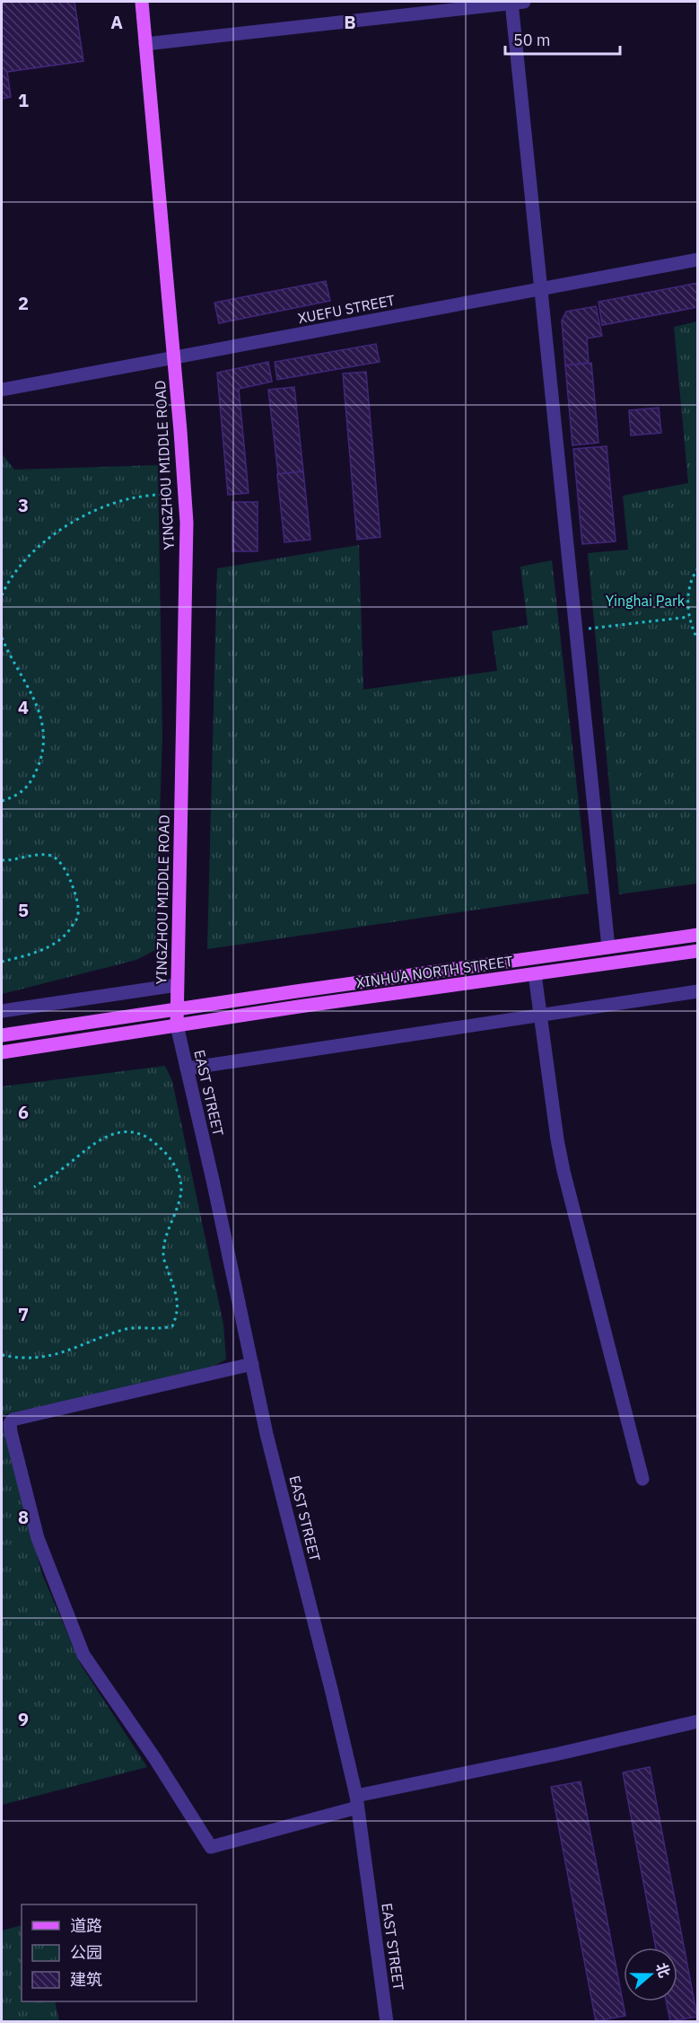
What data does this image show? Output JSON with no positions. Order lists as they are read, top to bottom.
{
  "streets": {
    "main road": ["YINGZHOU MIDDLE ROAD", "XINHUA NORTH STREET"],
    "street": ["XUEFU STREET", "EAST STREET"]
  },
  "crossings": [
    ["XUEFU STREET", "YINGZHOU MIDDLE ROAD"],
    ["YINGZHOU MIDDLE ROAD", "XINHUA NORTH STREET"],
    ["YINGZHOU MIDDLE ROAD", "EAST STREET"],
    ["XINHUA NORTH STREET", "EAST STREET"]
  ],
  "parks": ["Yinghai Park"],
  "legend": ["道路", "公园", "建筑"],
  "scale_bar": "50 m",
  "north": "right",
  "grid": {
    "columns": ["A", "B"],
    "rows": [
      "1",
      "2",
      "3",
      "4",
      "5",
      "6",
      "7",
      "8",
      "9"
    ]
  }
}
